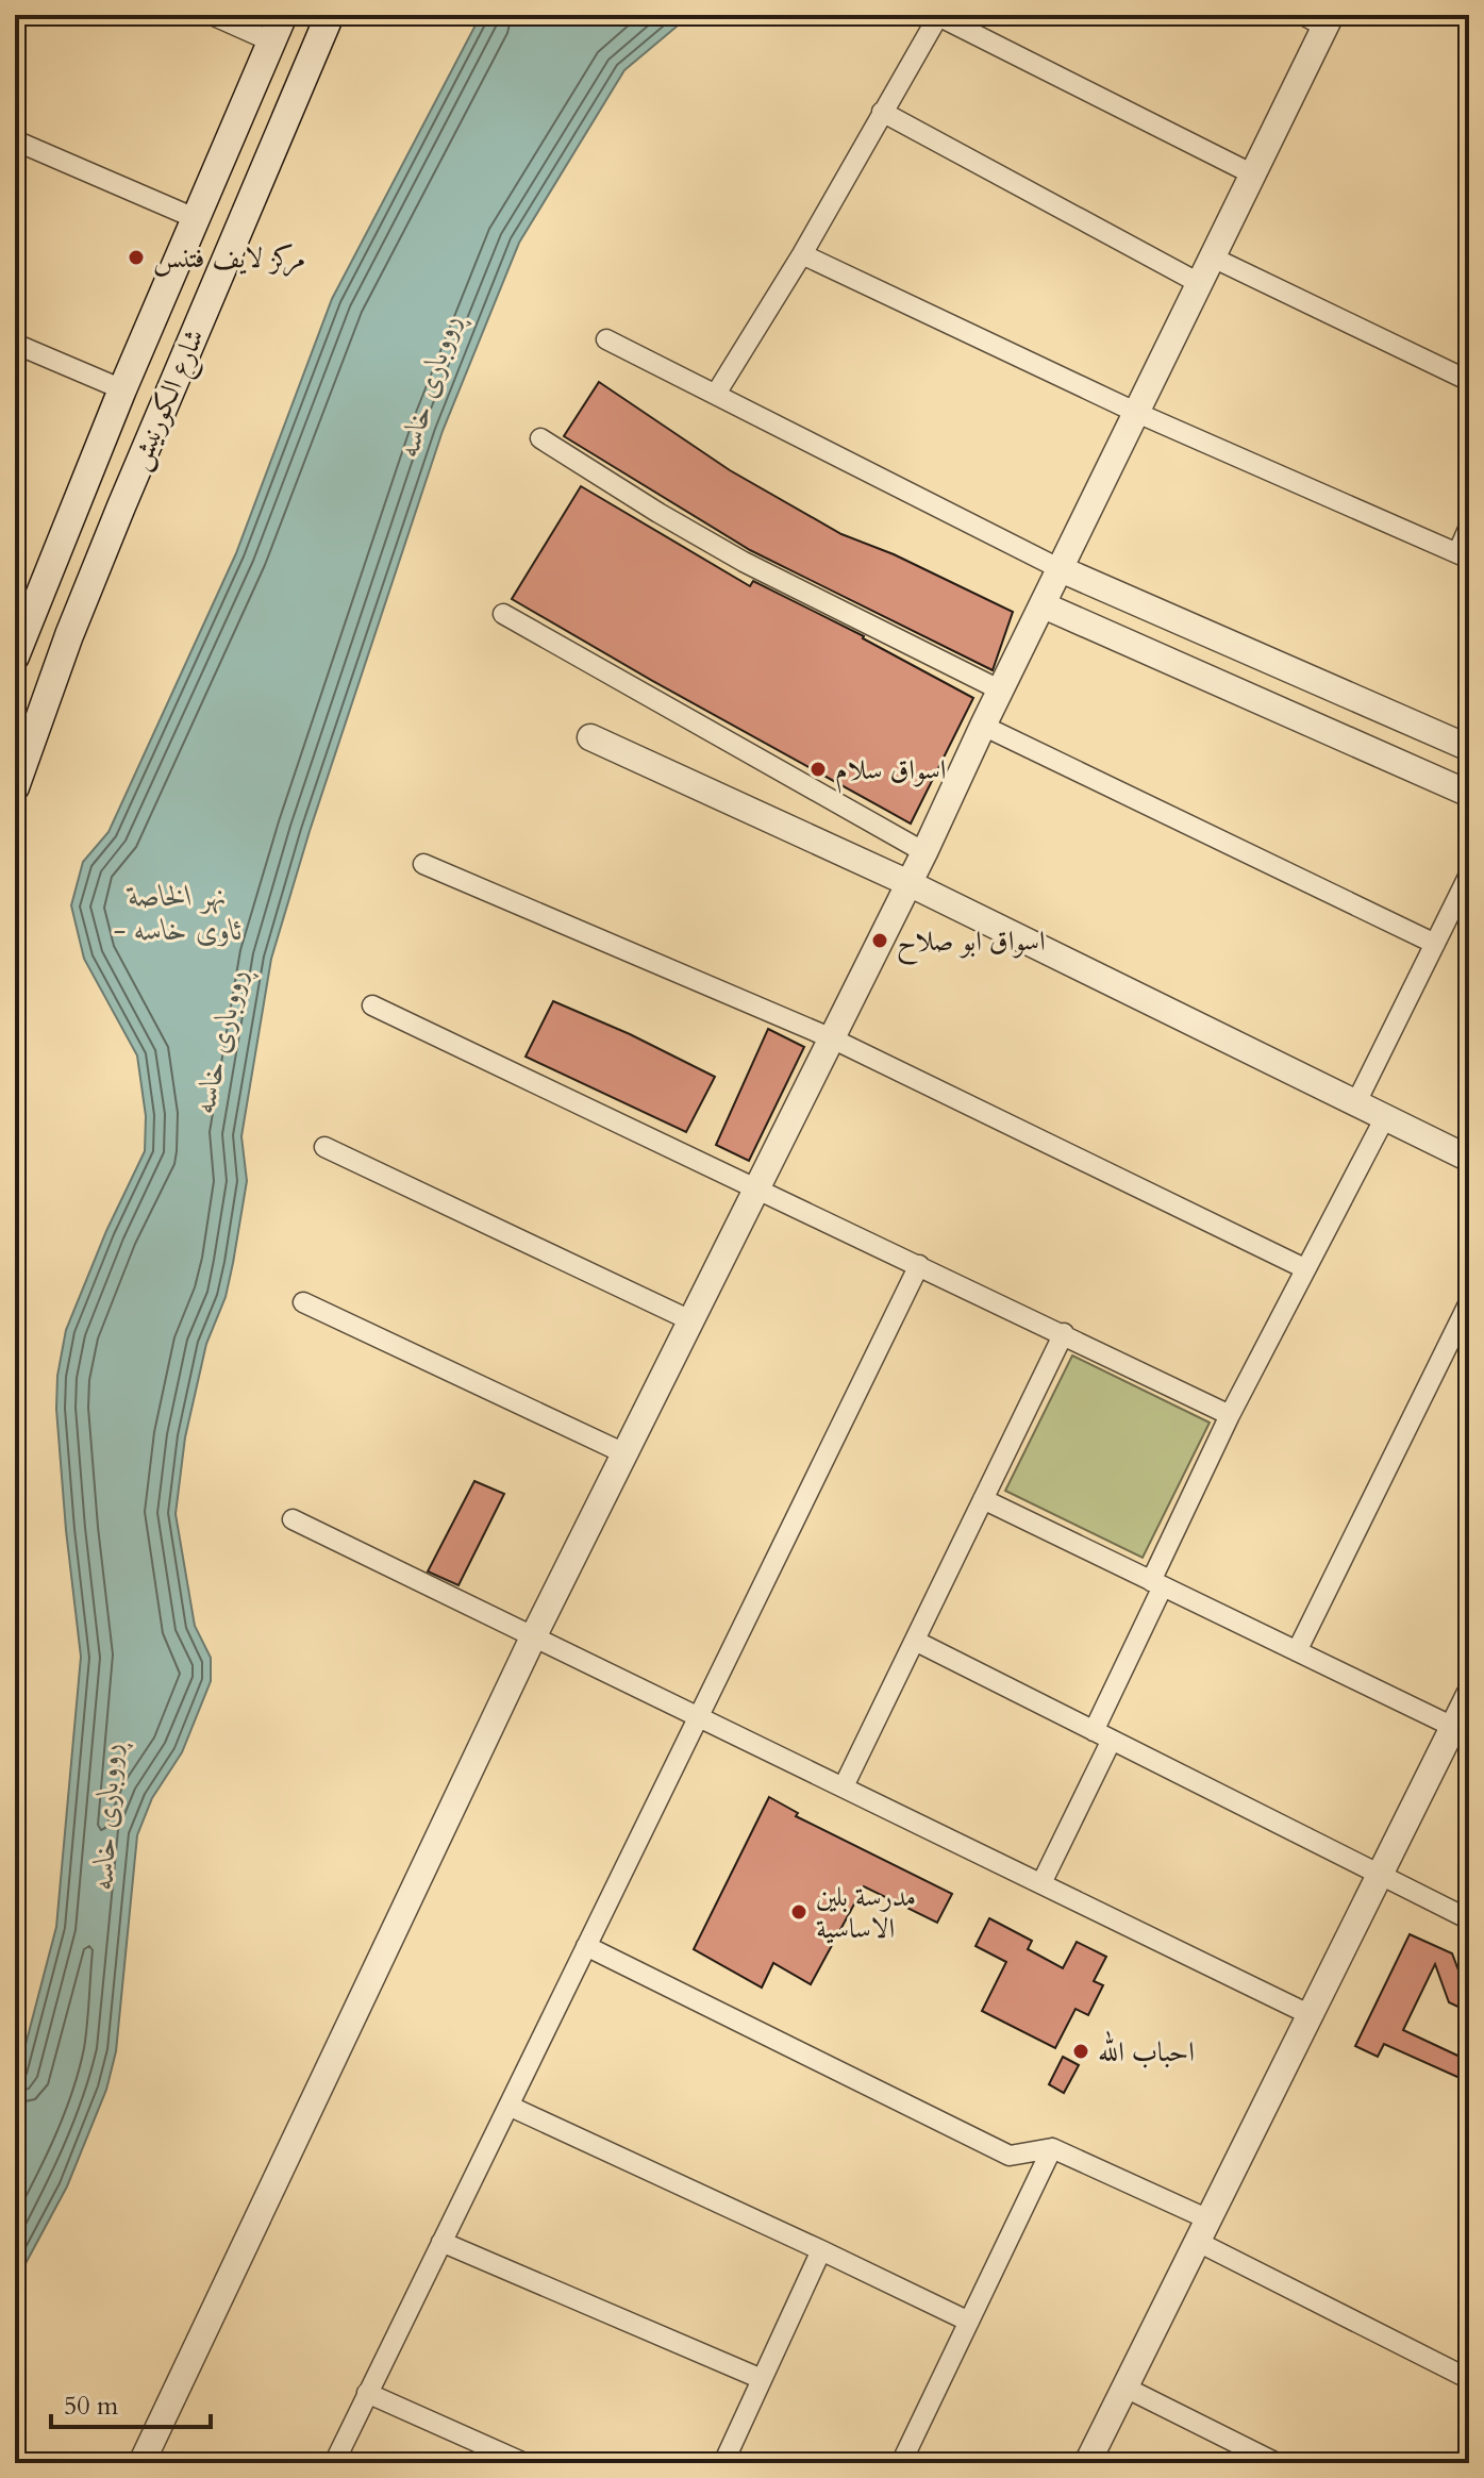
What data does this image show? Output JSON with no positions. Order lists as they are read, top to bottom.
{
  "streets": {
    "main road": ["شارع الكورنيش"]
  },
  "water": ["ڕووباری خاسە", "نهر الخاصة - ئاوی خاسە"],
  "places": [
    "مركز لايف فتنس",
    "اسواق سلام",
    "اسواق ابو صلاح",
    "مدرسة بلين الاساسية",
    "احباب الله"
  ],
  "scale_bar": "50 m"
}
